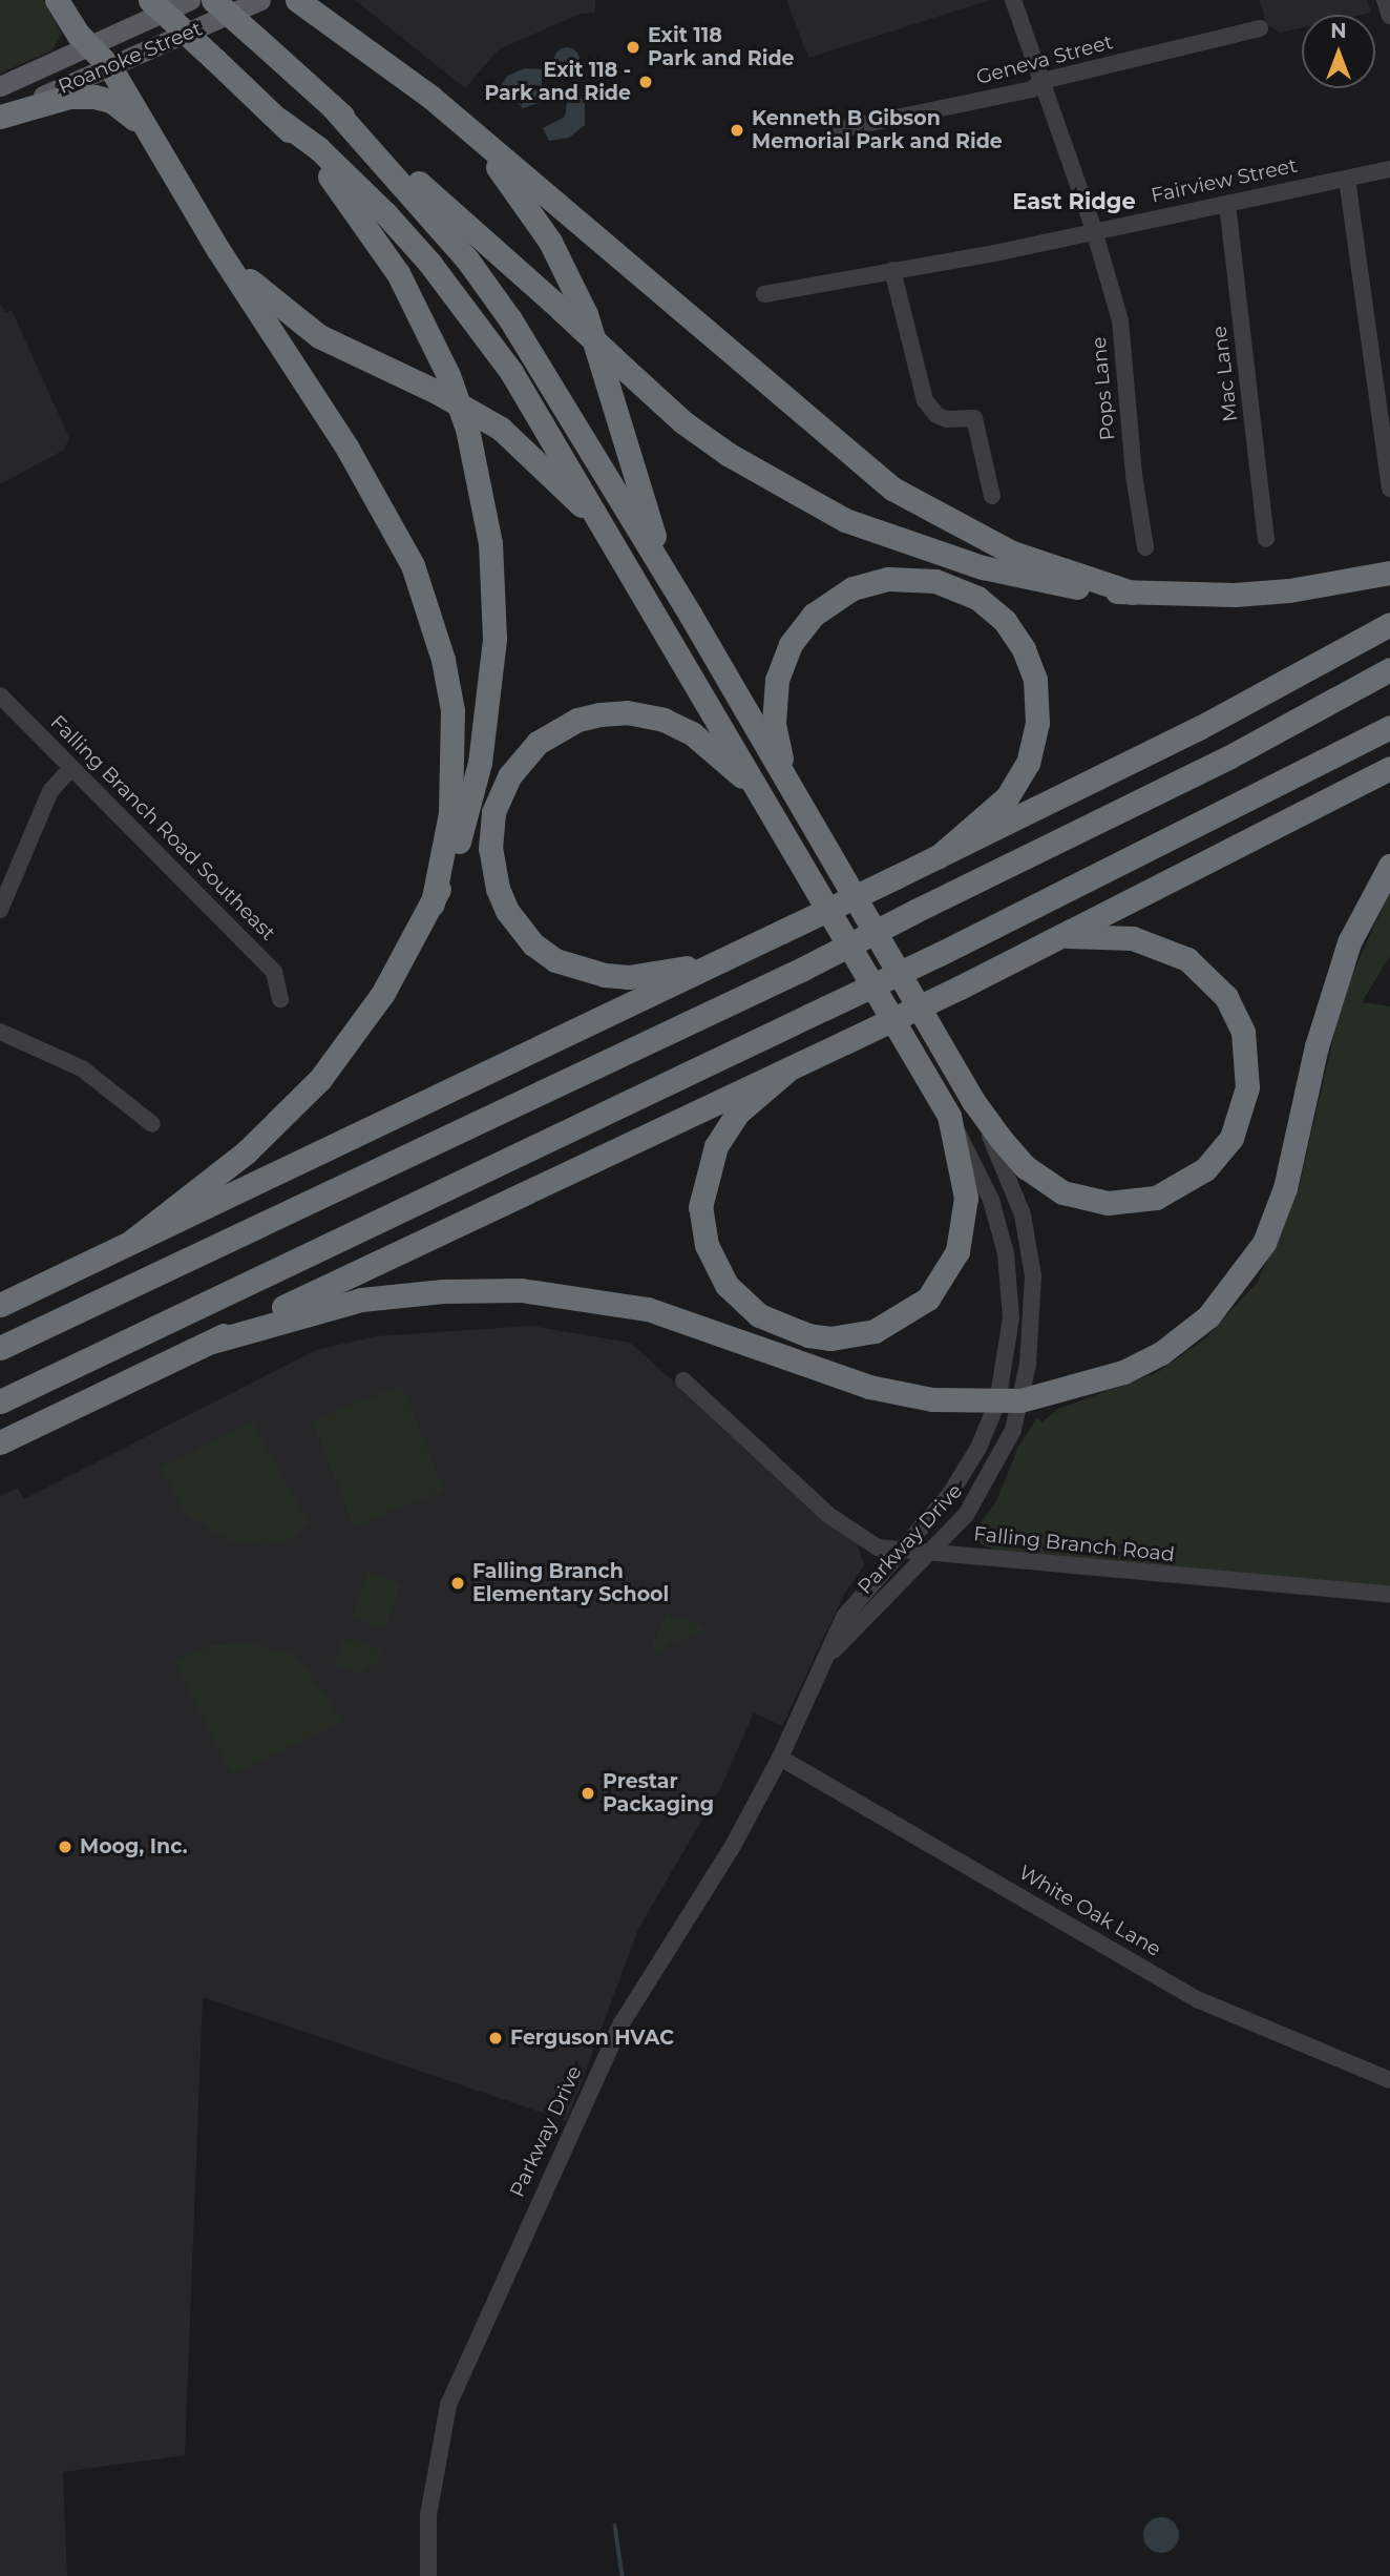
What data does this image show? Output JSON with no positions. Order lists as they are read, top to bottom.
{
  "streets": {
    "main road": ["Roanoke Street"],
    "street": [
      "Geneva Street",
      "Fairview Street",
      "Mac Lane",
      "Pops Lane",
      "Falling Branch Road Southeast",
      "Parkway Drive",
      "Falling Branch Road",
      "White Oak Lane"
    ]
  },
  "crossings": [
    ["Geneva Street", "Pops Lane"],
    ["Fairview Street", "Mac Lane"],
    ["Fairview Street", "Pops Lane"],
    ["Parkway Drive", "Falling Branch Road"],
    ["Parkway Drive", "White Oak Lane"]
  ],
  "districts": ["East Ridge"],
  "places": [
    "Exit 118 Park and Ride",
    "Exit 118 - Park and Ride",
    "Kenneth B Gibson Memorial Park and Ride",
    "Falling Branch Elementary School",
    "Prestar Packaging",
    "Moog, Inc.",
    "Ferguson HVAC"
  ],
  "north": "top"
}
